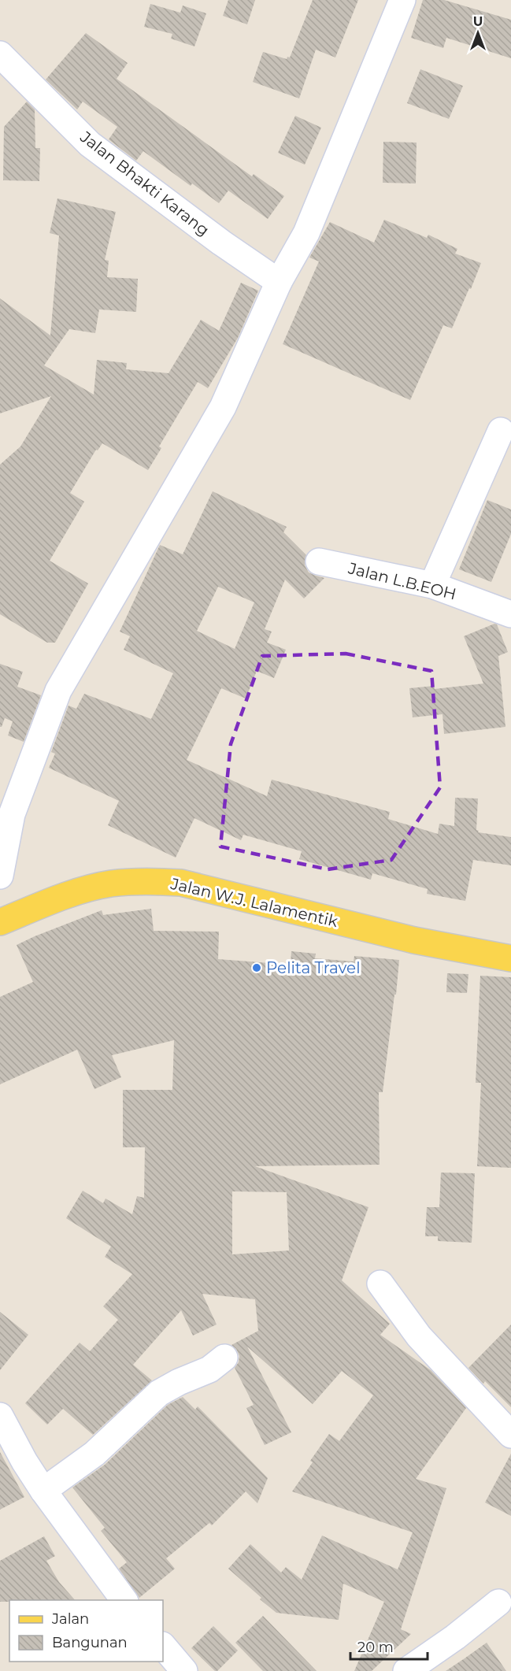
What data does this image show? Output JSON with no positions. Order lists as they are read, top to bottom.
{
  "streets": {
    "main road": ["Jalan W.J. Lalamentik"],
    "street": ["Jalan Bhakti Karang", "Jalan L.B.EOH"]
  },
  "places": ["Pelita Travel"],
  "legend": ["Jalan", "Bangunan"],
  "scale_bar": "20 m",
  "north": "top"
}
